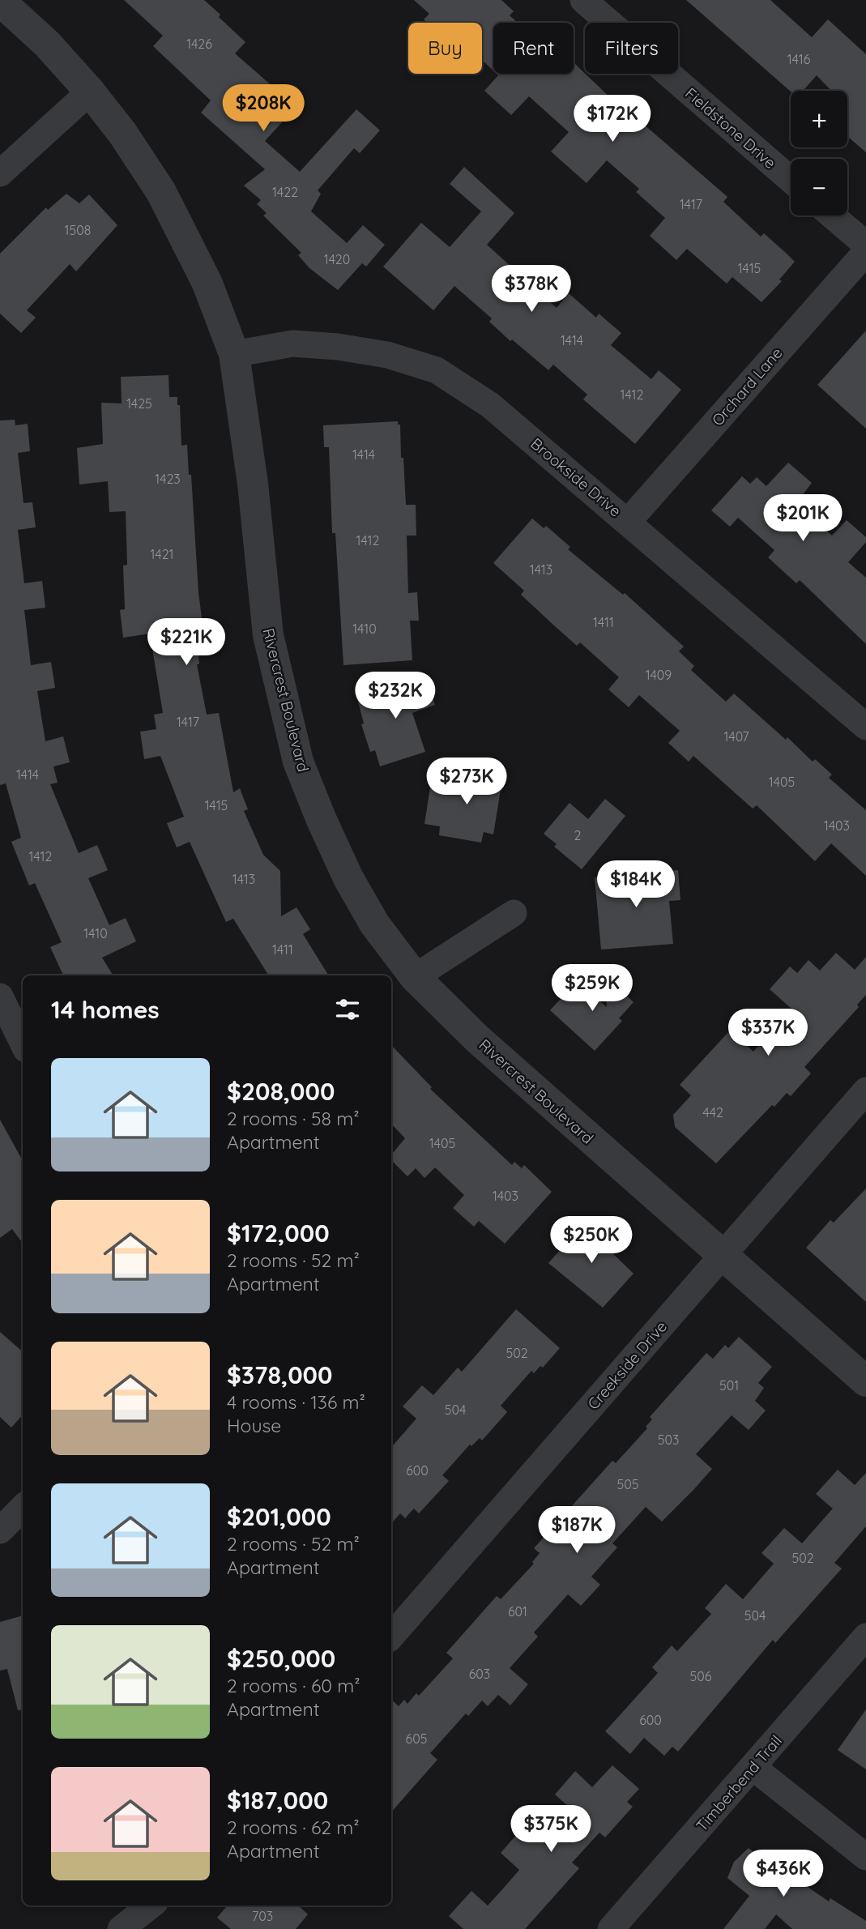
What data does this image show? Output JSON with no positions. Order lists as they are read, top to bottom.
{
  "streets": {
    "street": [
      "Fieldstone Drive",
      "Orchard Lane",
      "Brookside Drive",
      "Rivercrest Boulevard",
      "Creekside Drive",
      "Timberbend Trail"
    ]
  },
  "crossings": [
    ["Orchard Lane", "Brookside Drive"],
    ["Brookside Drive", "Rivercrest Boulevard"],
    ["Rivercrest Boulevard", "Creekside Drive"]
  ],
  "house_numbers": [
    "1426",
    "1416",
    "1422",
    "1417",
    "1508",
    "1420",
    "1415",
    "1414",
    "1412",
    "1425",
    "1414",
    "1423",
    "1412",
    "1421",
    "1413",
    "1411",
    "1410",
    "1409",
    "1417",
    "1407",
    "1414",
    "1405",
    "1415",
    "1403",
    "2",
    "1412",
    "1413",
    "1410",
    "1411",
    "442",
    "1405",
    "1403",
    "502",
    "501",
    "504",
    "503",
    "600",
    "505",
    "502",
    "601",
    "504",
    "603",
    "506",
    "600",
    "605",
    "703"
  ],
  "page": {
    "chip": ["Buy", "Rent", "Filters"],
    "price": [
      "$208K",
      "$172K",
      "$378K",
      "$201K",
      "$221K",
      "$232K",
      "$273K",
      "$184K",
      "$259K",
      "$337K",
      "$250K",
      "$187K",
      "$375K",
      "$436K"
    ],
    "map_buttons": ["+", "−"],
    "heading": "14 homes",
    "list": [
      {
        "name": "$208,000",
        "note": "2 rooms · 58 m² · Apartment"
      },
      {
        "name": "$172,000",
        "note": "2 rooms · 52 m² · Apartment"
      },
      {
        "name": "$378,000",
        "note": "4 rooms · 136 m² · House"
      },
      {
        "name": "$201,000",
        "note": "2 rooms · 52 m² · Apartment"
      },
      {
        "name": "$250,000",
        "note": "2 rooms · 60 m² · Apartment"
      },
      {
        "name": "$187,000",
        "note": "2 rooms · 62 m² · Apartment"
      }
    ]
  }
}
